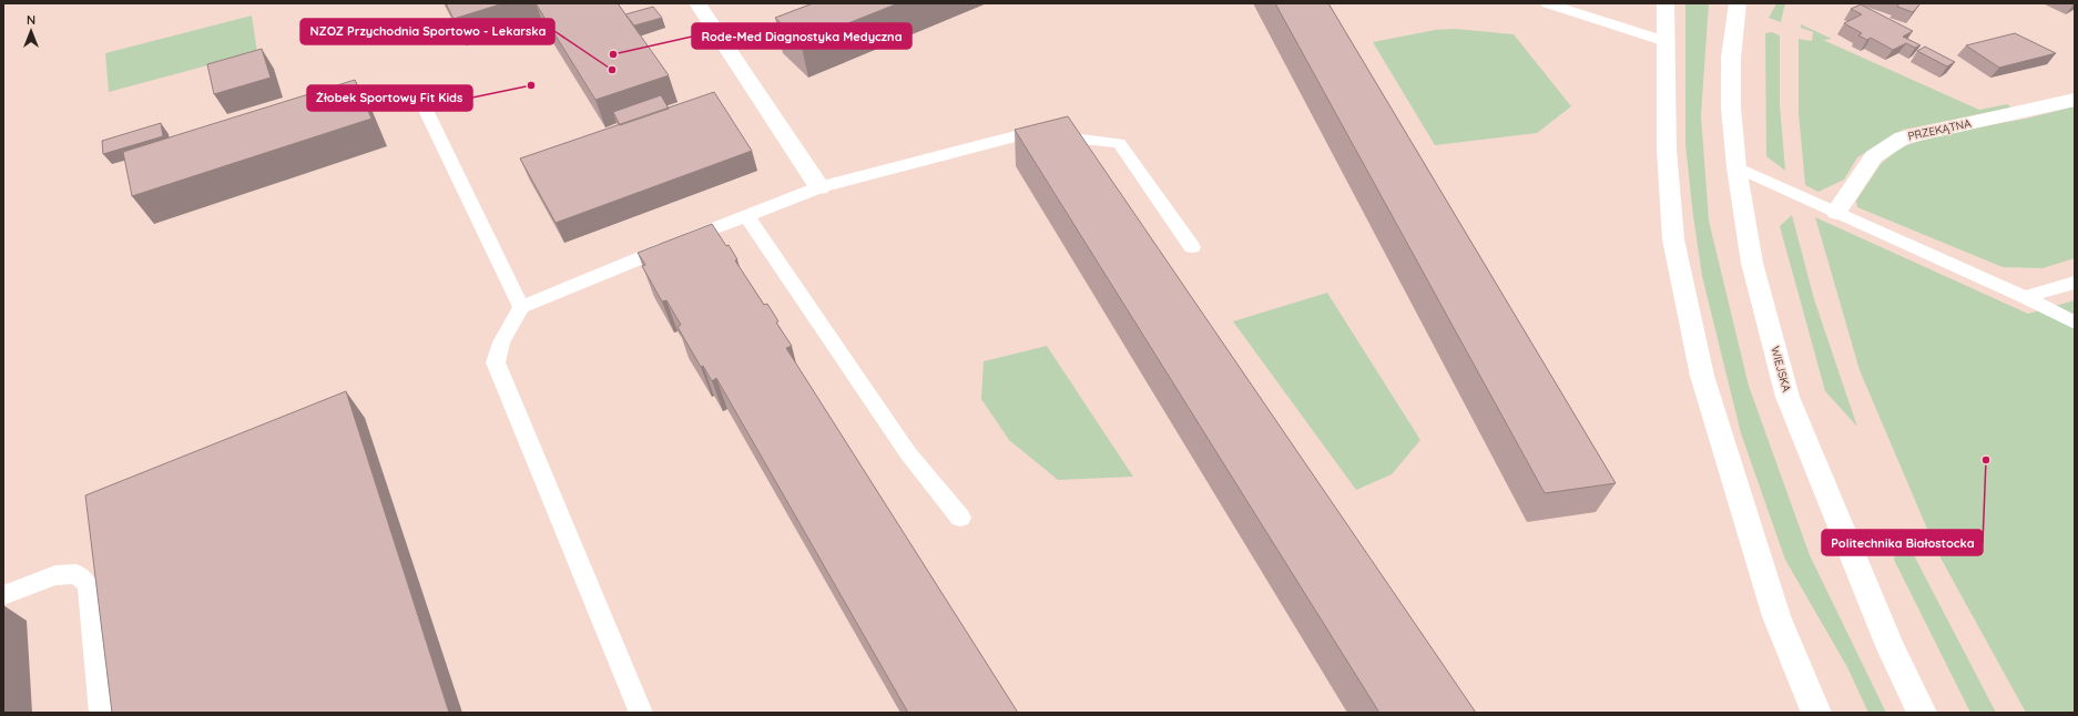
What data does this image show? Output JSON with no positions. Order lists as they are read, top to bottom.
{
  "streets": {
    "main road": ["PRZEKĄTNA", "WIEJSKA"]
  },
  "places": [
    "Rode-Med Diagnostyka Medyczna",
    "NZOZ Przychodnia Sportowo - Lekarska",
    "Żłobek Sportowy Fit Kids",
    "Politechnika Białostocka"
  ],
  "north": "top"
}
